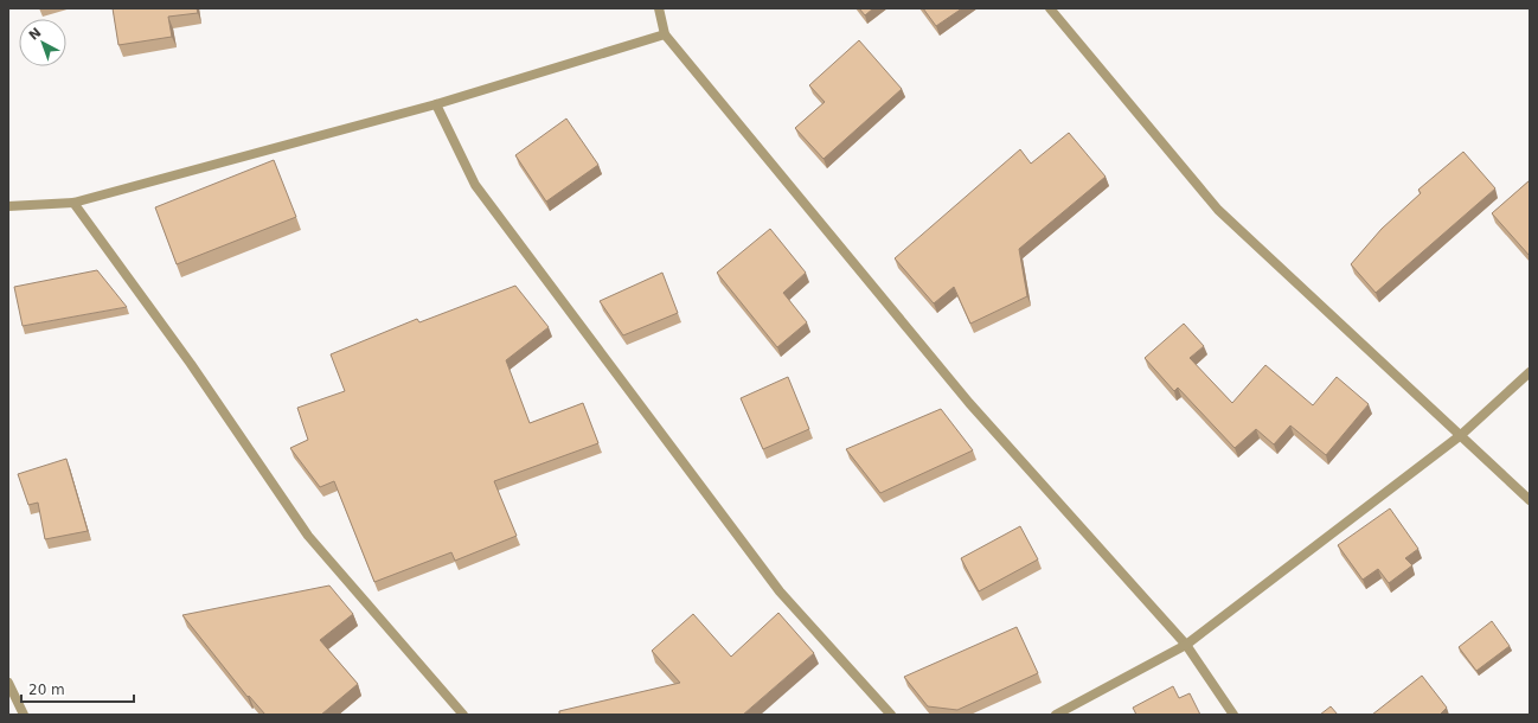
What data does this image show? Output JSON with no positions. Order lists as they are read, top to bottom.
{
  "scale_bar": "20 m",
  "north": "top left"
}
